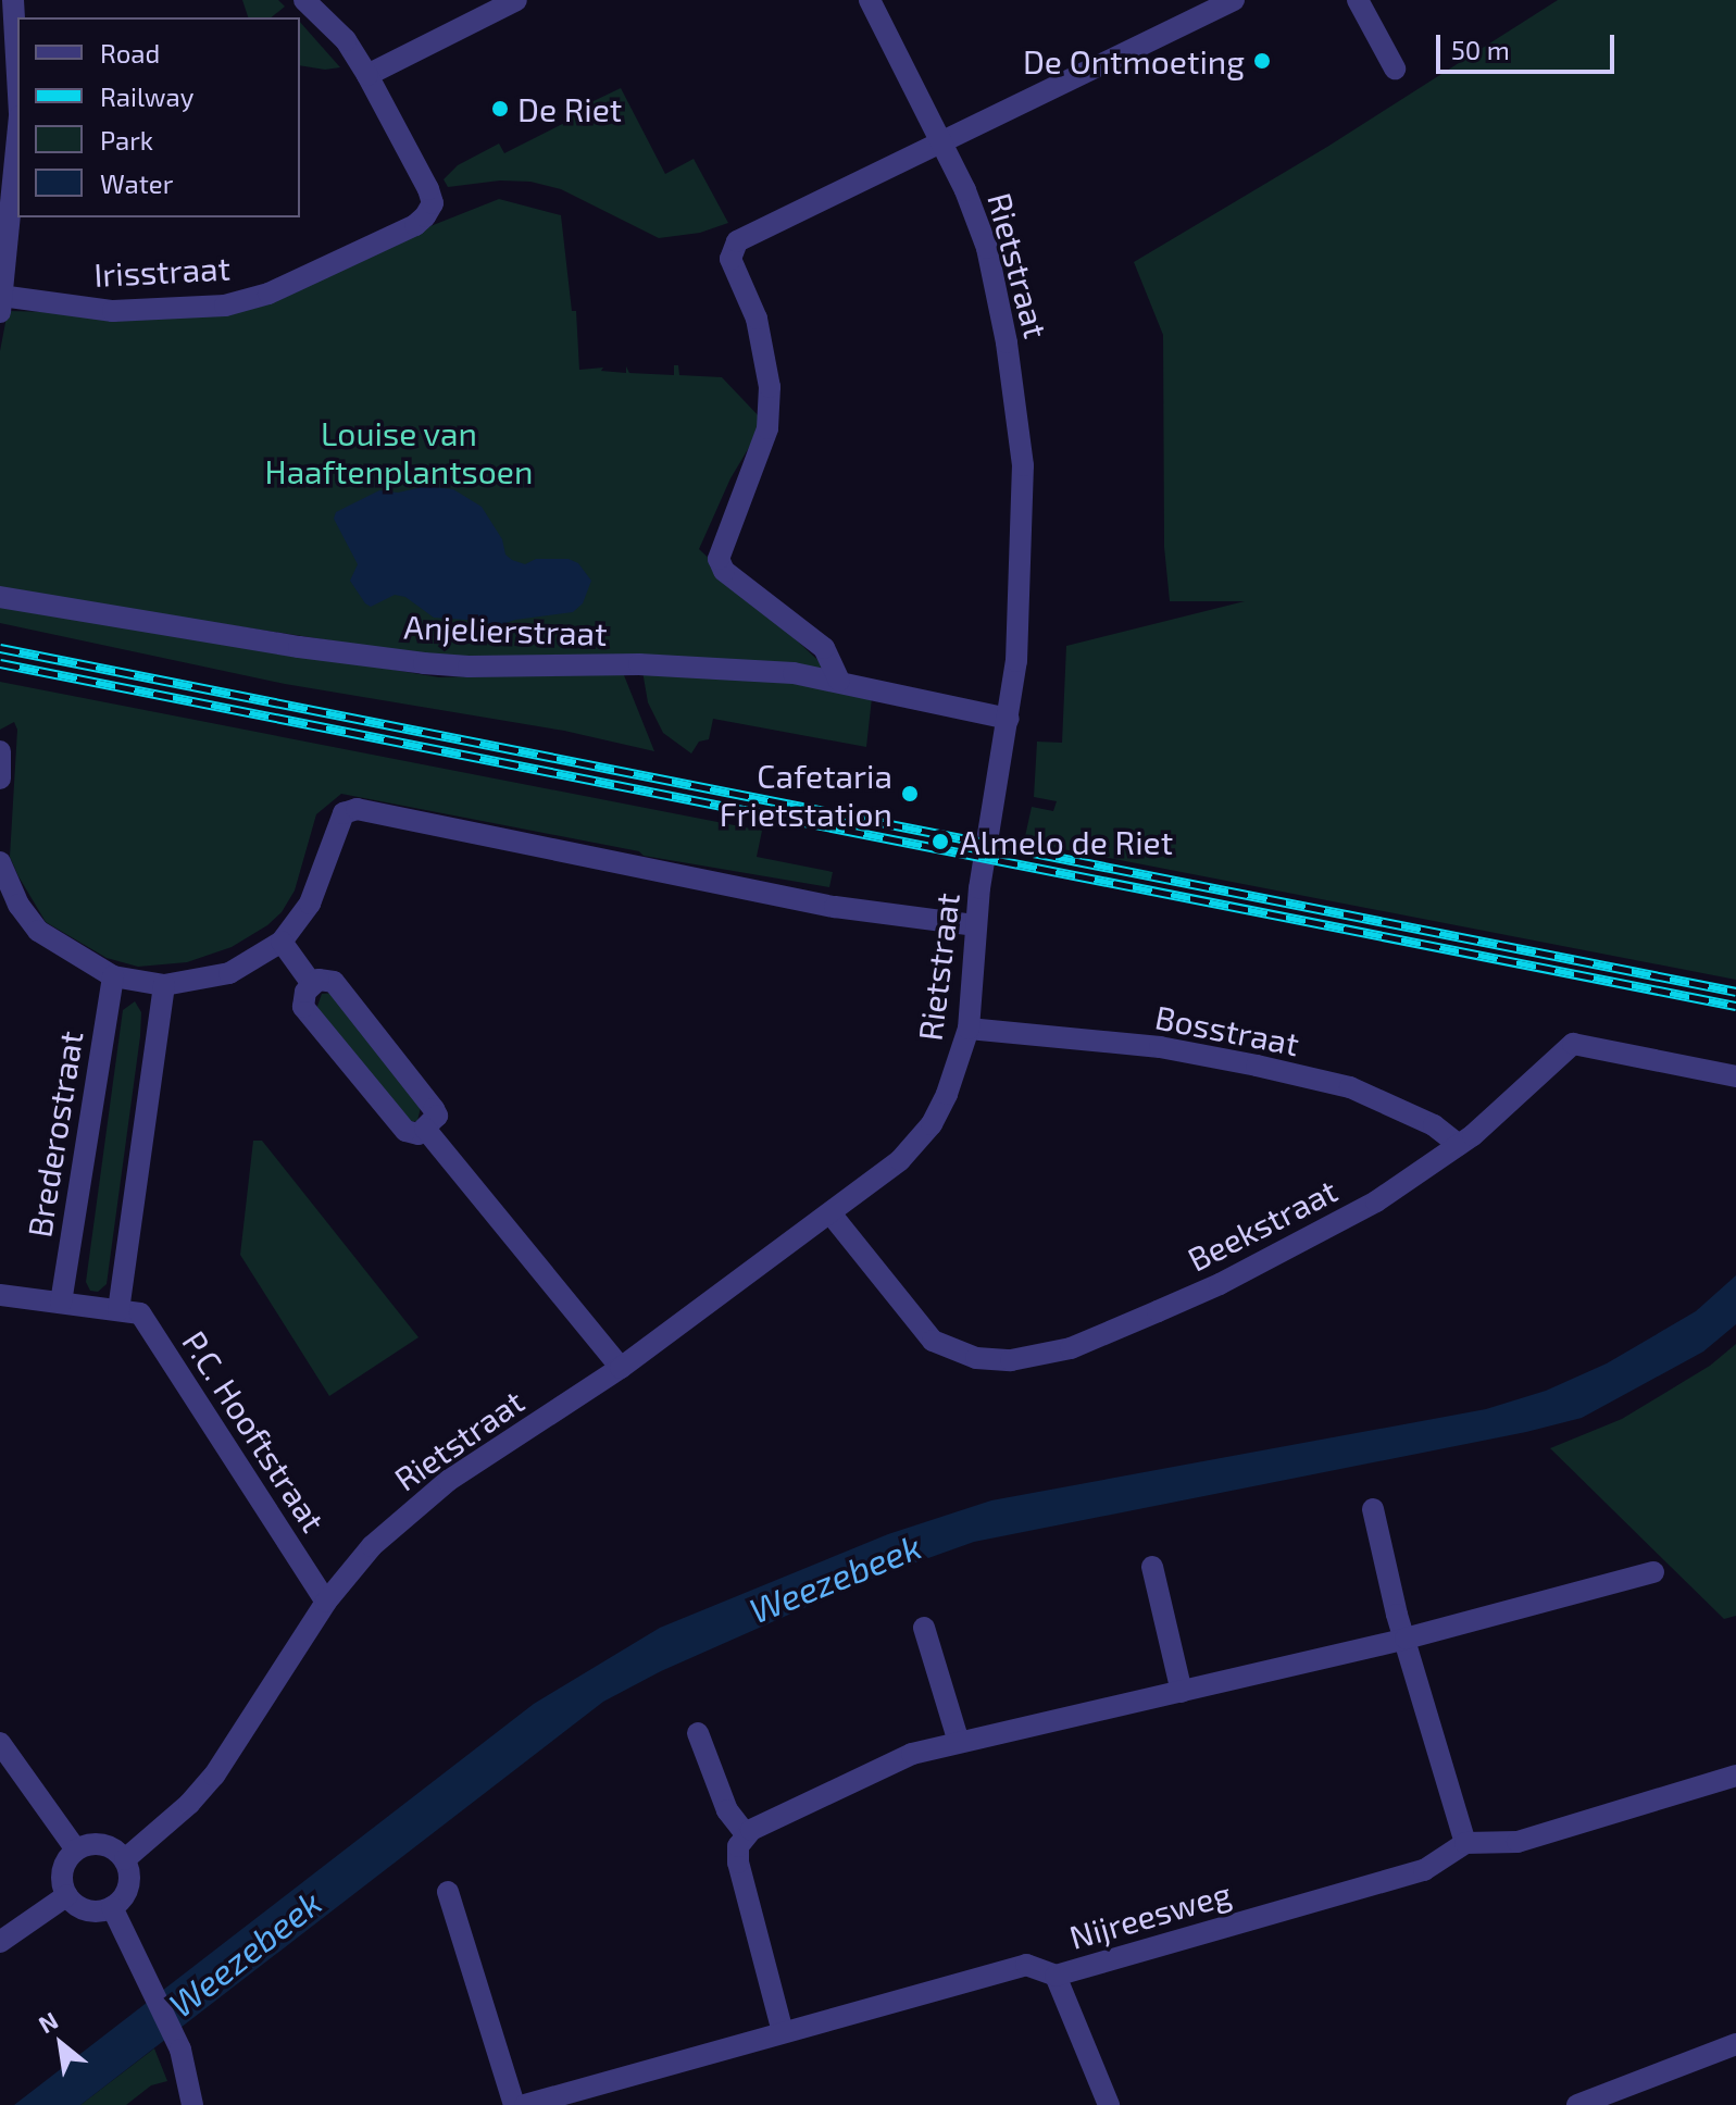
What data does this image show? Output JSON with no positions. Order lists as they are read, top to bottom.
{
  "streets": {
    "street": [
      "Rietstraat",
      "Irisstraat",
      "Anjelierstraat",
      "Bosstraat",
      "Brederostraat",
      "Beekstraat",
      "P.C. Hooftstraat",
      "Nijreesweg"
    ]
  },
  "crossings": [
    ["Rietstraat", "Anjelierstraat"],
    ["Rietstraat", "Bosstraat"],
    ["Rietstraat", "Beekstraat"],
    ["Rietstraat", "P.C. Hooftstraat"],
    ["Bosstraat", "Beekstraat"]
  ],
  "water": ["Weezebeek"],
  "parks": ["Louise van Haaftenplantsoen"],
  "places": [
    "De Ontmoeting",
    "De Riet",
    "Cafetaria Frietstation",
    "Almelo de Riet"
  ],
  "legend": [
    "Road",
    "Railway",
    "Park",
    "Water"
  ],
  "scale_bar": "50 m",
  "north": "top left"
}
